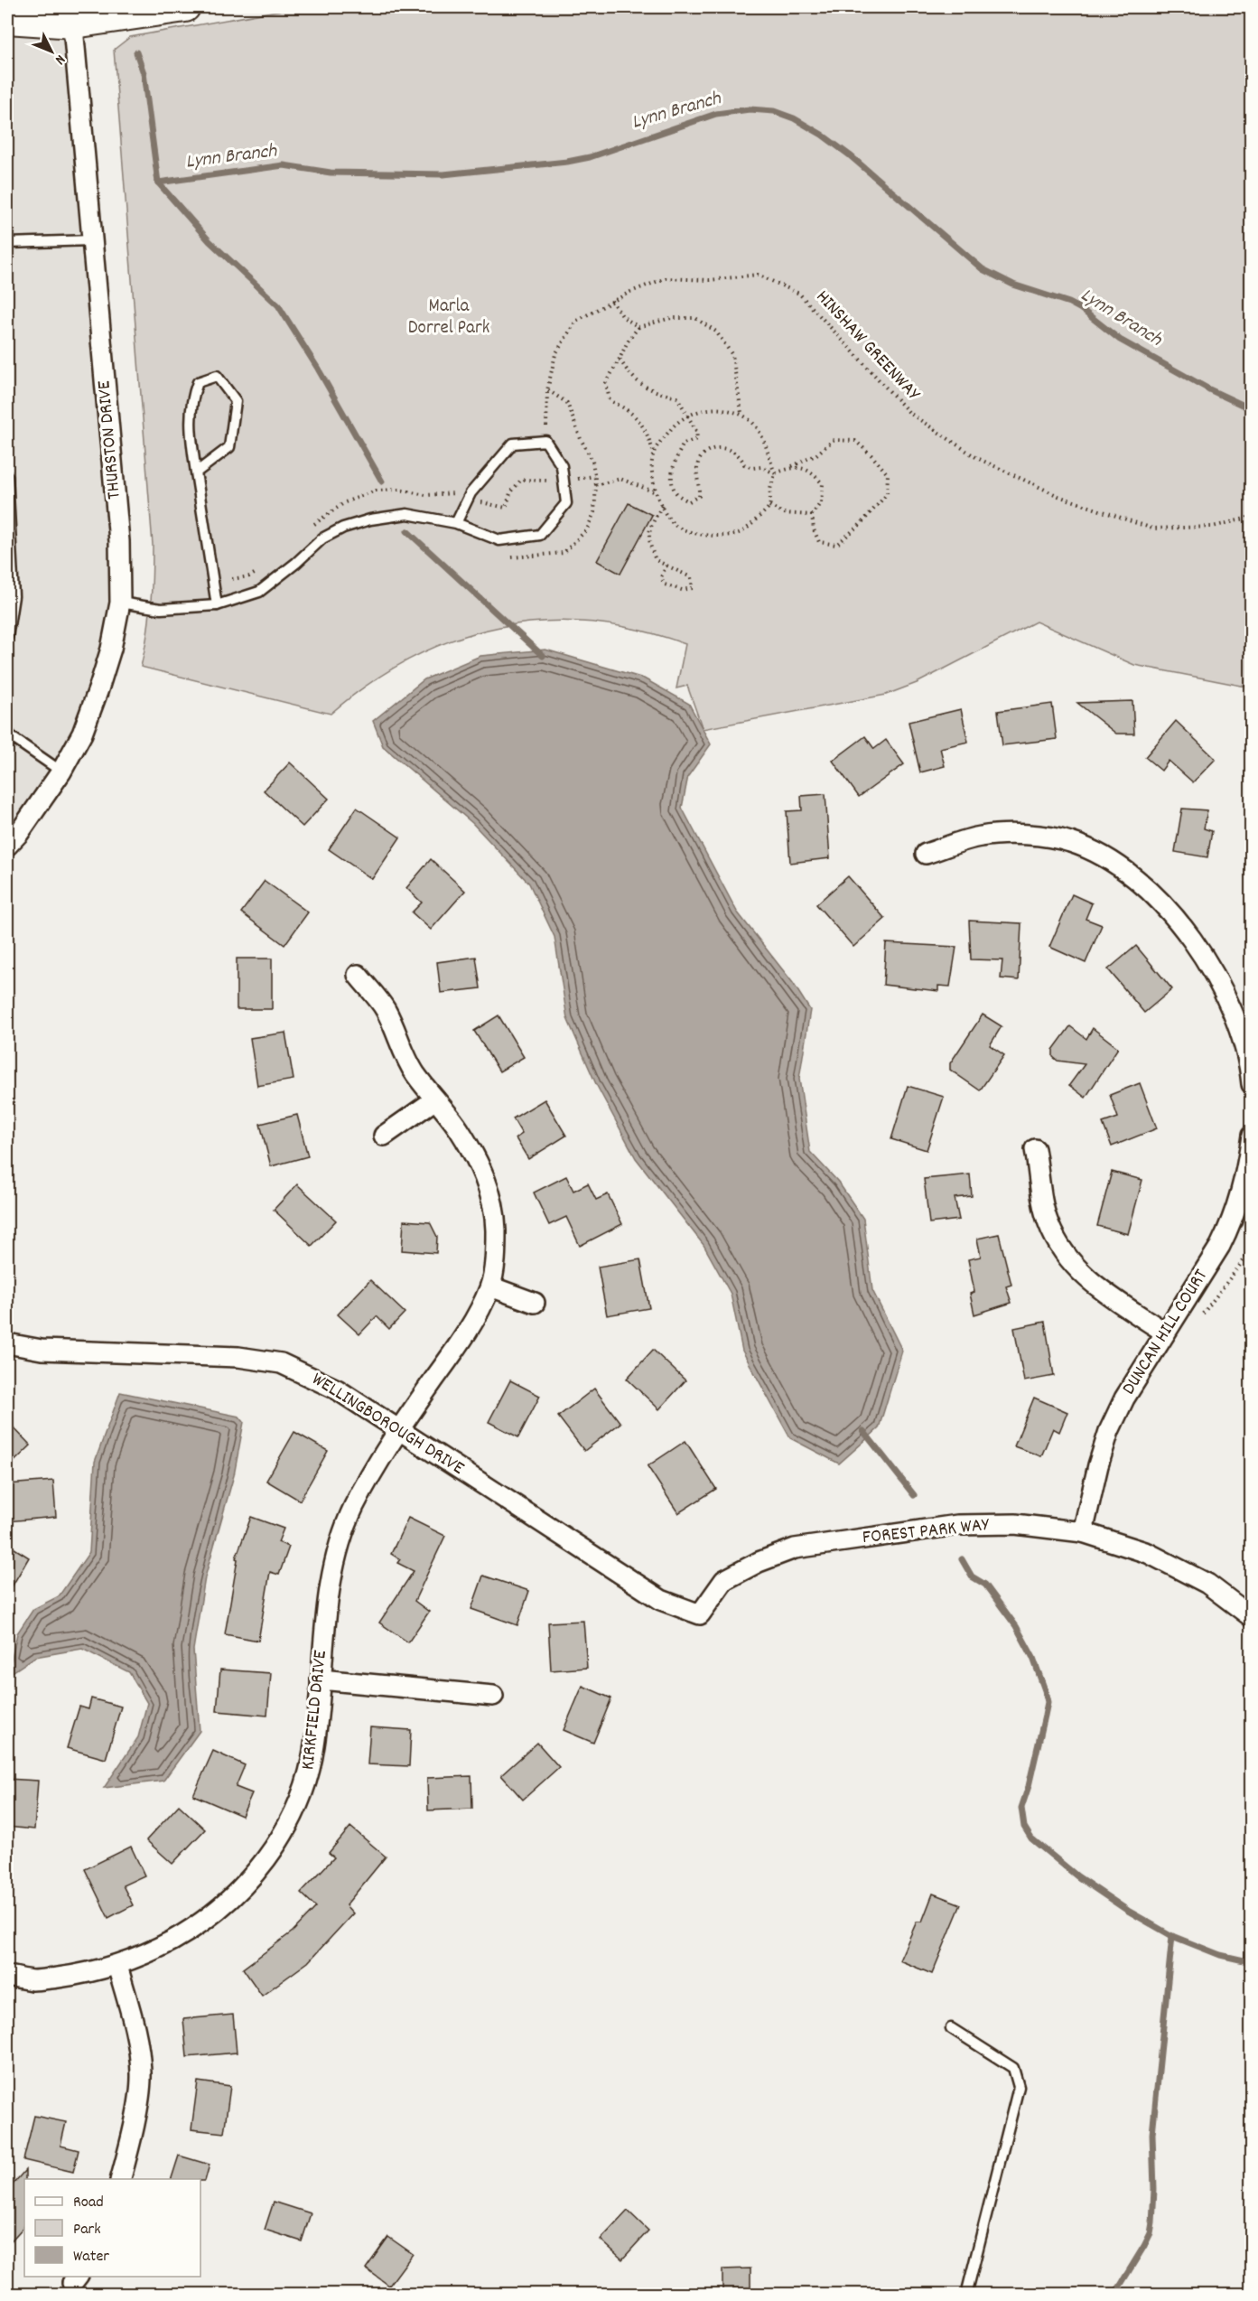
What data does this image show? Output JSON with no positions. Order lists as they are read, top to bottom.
{
  "streets": {
    "street": [
      "THURSTON DRIVE",
      "DUNCAN HILL COURT",
      "WELLINGBOROUGH DRIVE",
      "FOREST PARK WAY",
      "KIRKFIELD DRIVE"
    ],
    "path": ["HINSHAW GREENWAY"]
  },
  "crossings": [
    ["DUNCAN HILL COURT", "FOREST PARK WAY"],
    ["WELLINGBOROUGH DRIVE", "FOREST PARK WAY"],
    ["WELLINGBOROUGH DRIVE", "KIRKFIELD DRIVE"]
  ],
  "water": ["Lynn Branch"],
  "parks": ["Marla Dorrel Park"],
  "legend": ["Road", "Park", "Water"],
  "north": "bottom right"
}
